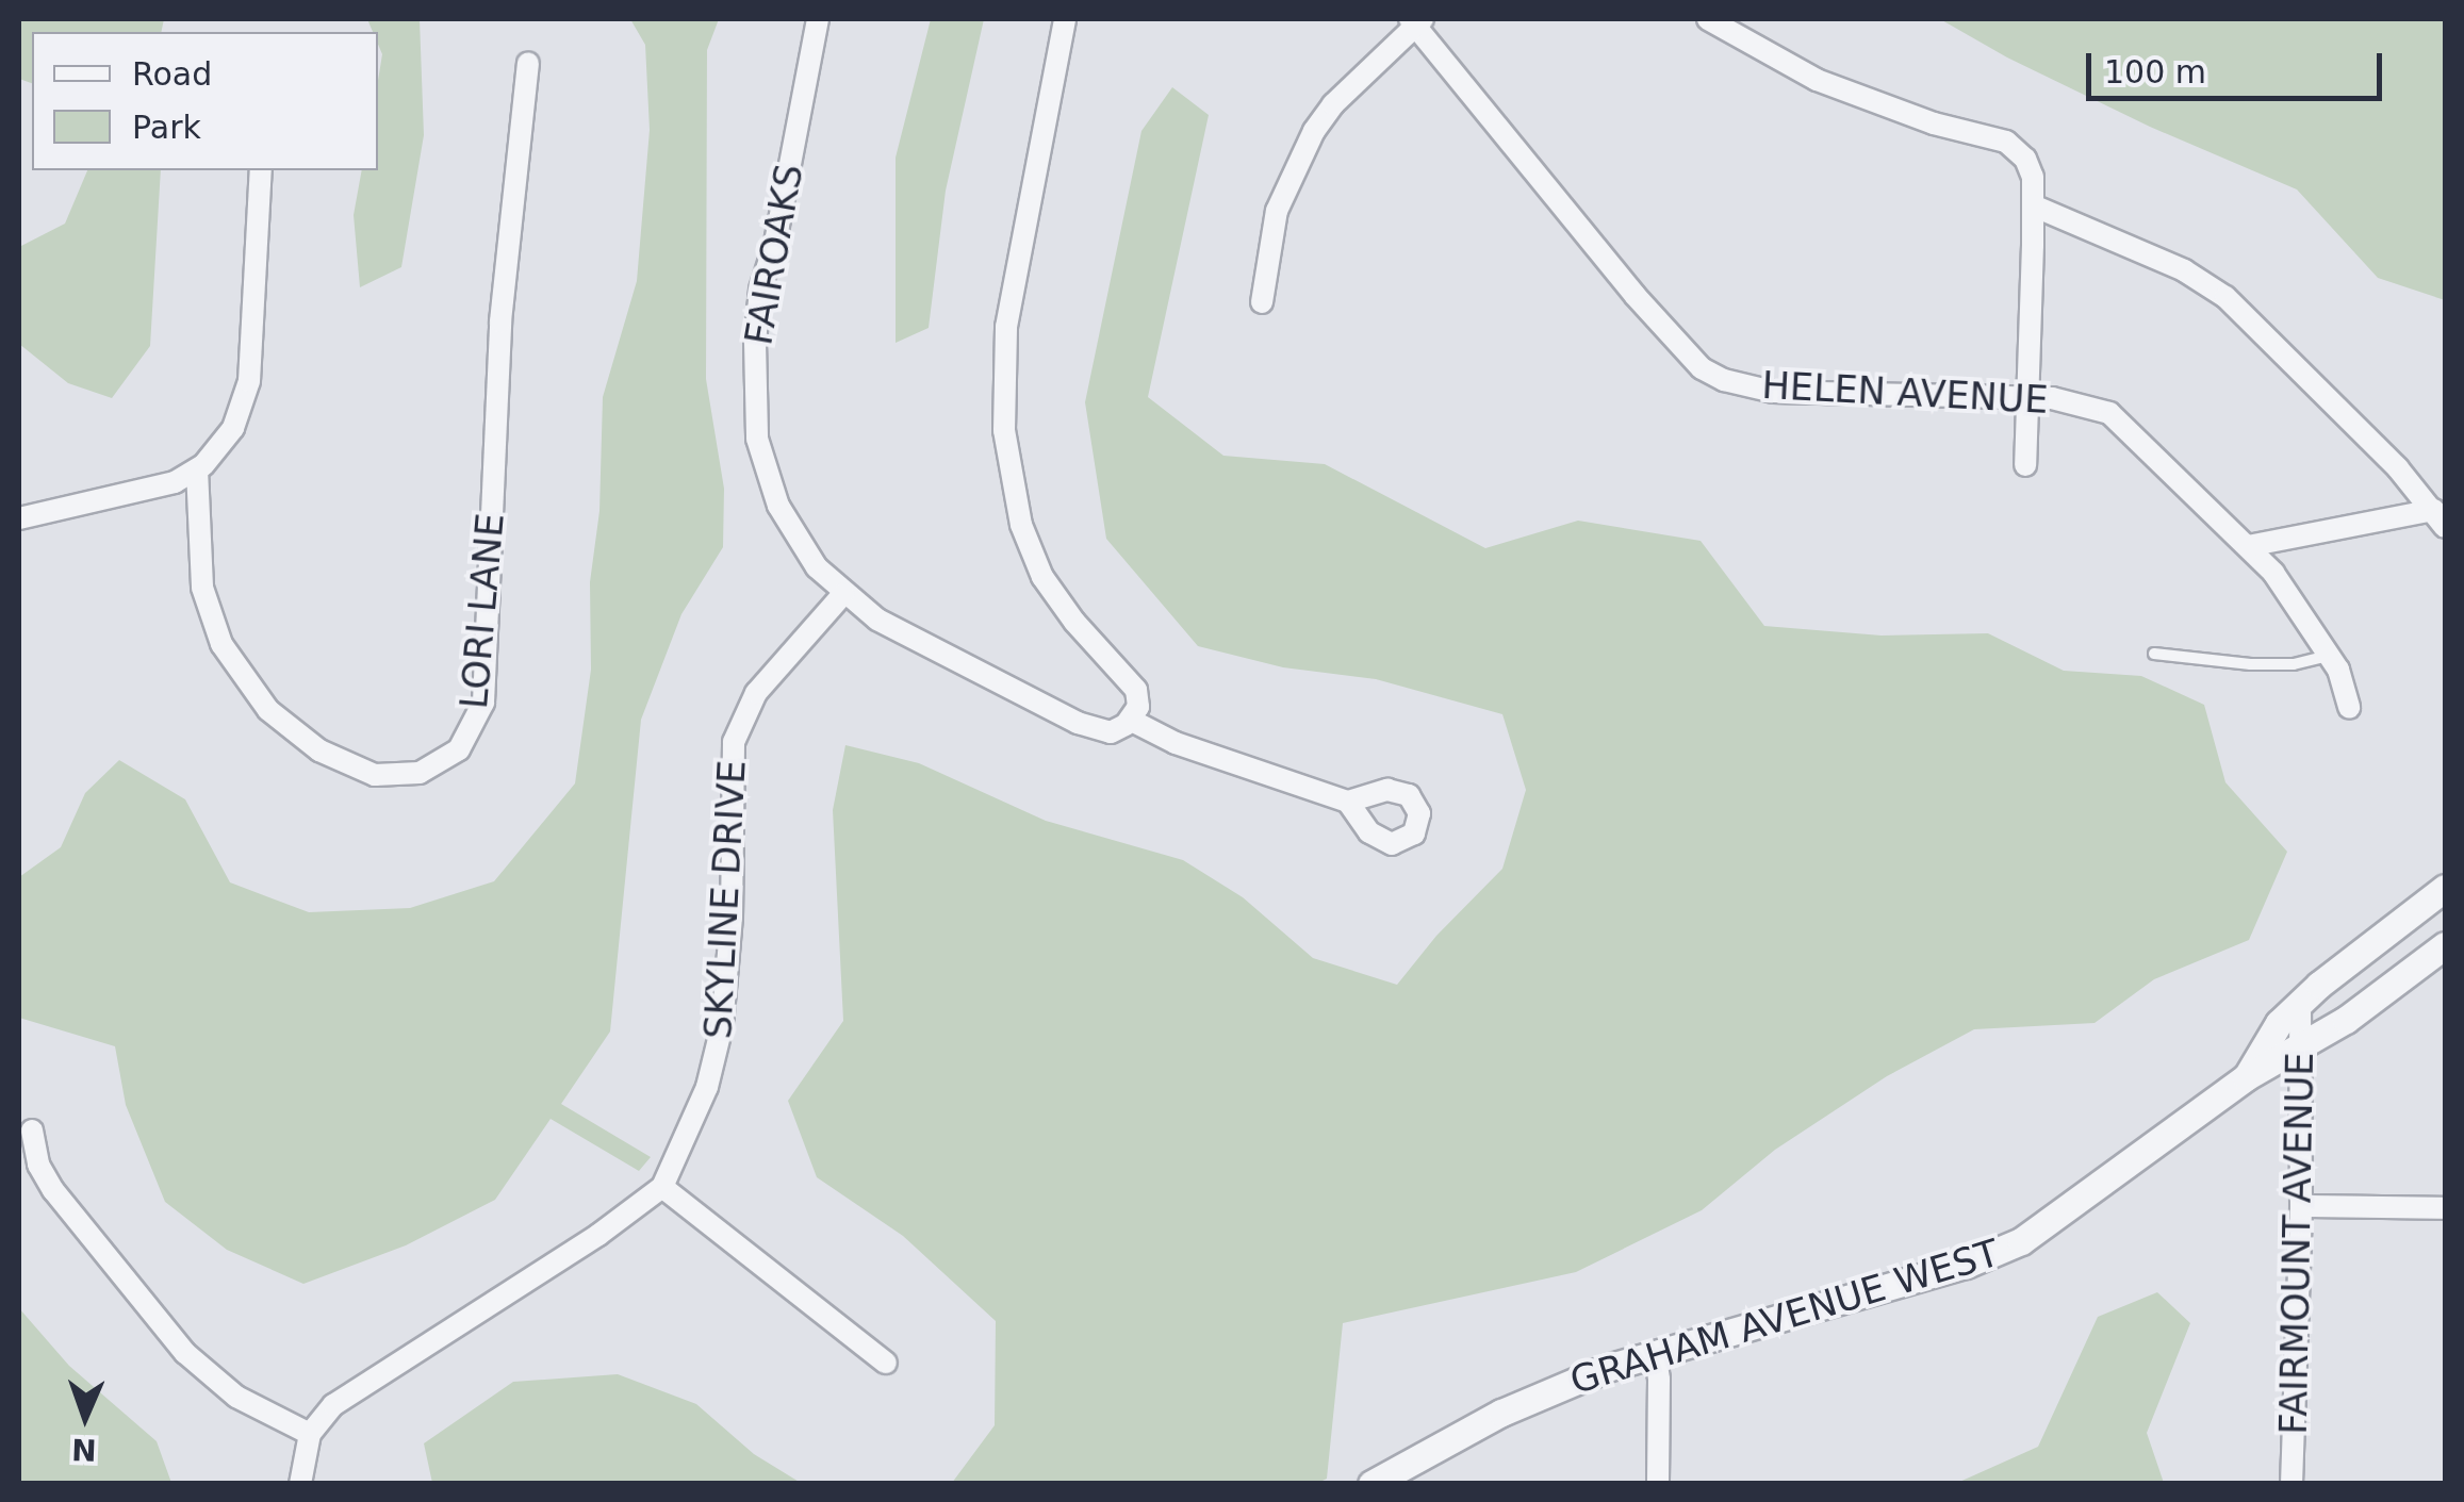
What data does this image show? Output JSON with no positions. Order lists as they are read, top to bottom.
{
  "streets": {
    "street": [
      "FAIROAKS",
      "HELEN AVENUE",
      "LORI LANE",
      "SKYLINE DRIVE",
      "FAIRMOUNT AVENUE",
      "GRAHAM AVENUE WEST"
    ]
  },
  "crossings": [
    ["FAIROAKS", "SKYLINE DRIVE"],
    ["FAIRMOUNT AVENUE", "GRAHAM AVENUE WEST"]
  ],
  "legend": ["Road", "Park"],
  "scale_bar": "100 m",
  "north": "bottom"
}
